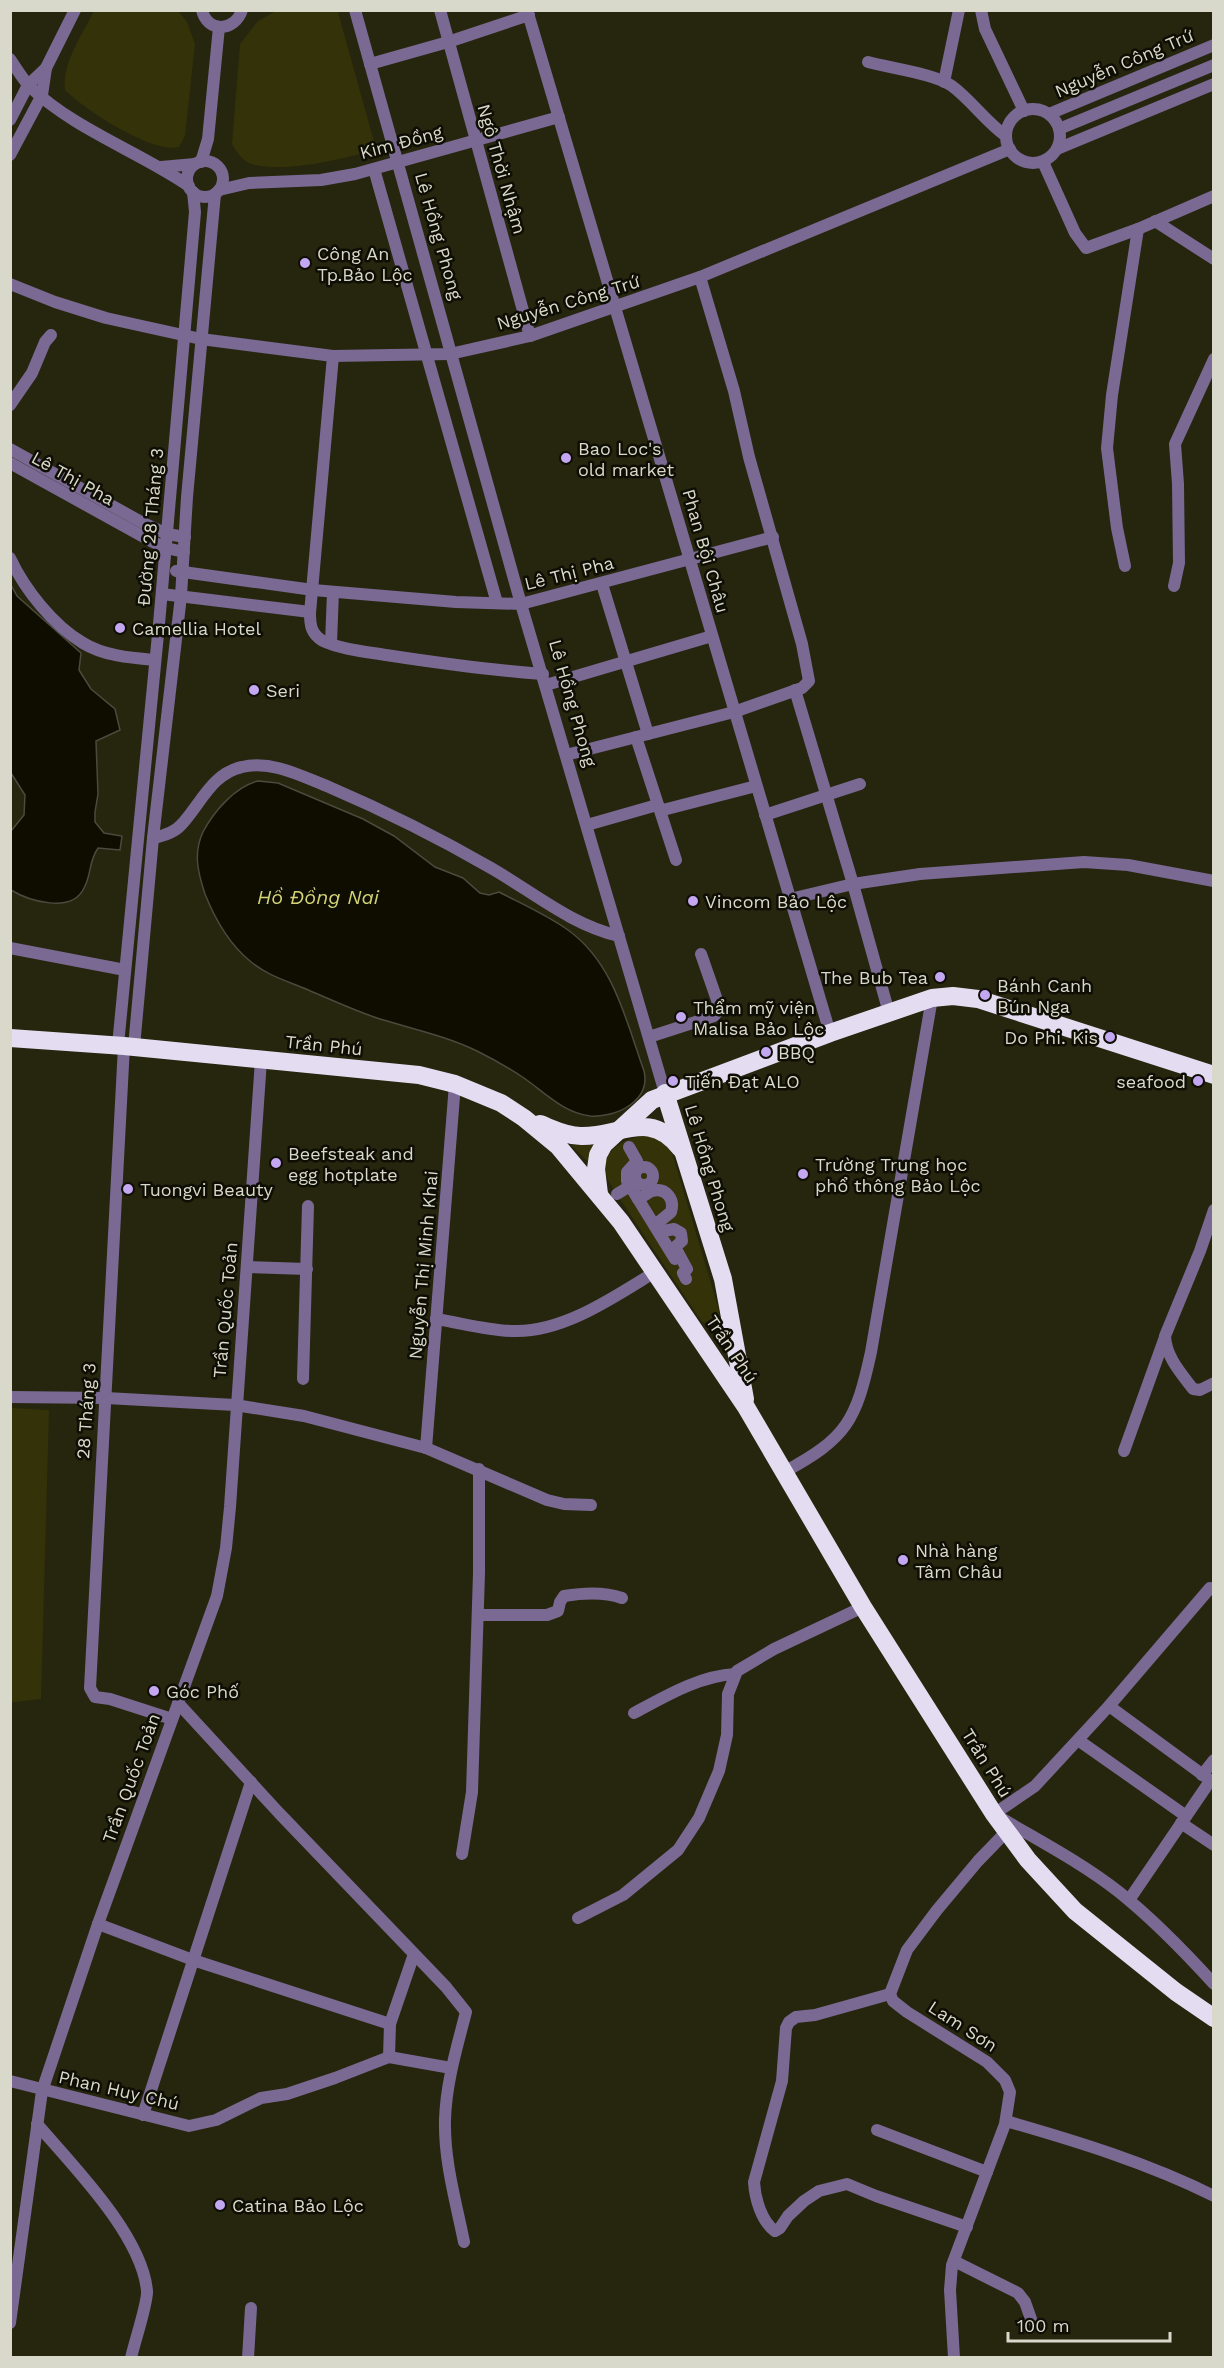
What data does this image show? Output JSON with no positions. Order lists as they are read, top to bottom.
{
  "streets": {
    "highway": ["Lê Hồng Phong", "Trần Phú"],
    "street": [
      "Nguyễn Công Trứ",
      "Kim Đồng",
      "Ngô Thời Nhậm",
      "Lê Thị Pha",
      "Đường 28 Tháng 3",
      "Phan Bội Châu",
      "Nguyễn Thị Minh Khai",
      "Trần Quốc Toản",
      "28 Tháng 3",
      "Lam Sơn",
      "Phan Huy Chú"
    ]
  },
  "crossings": [
    ["Nguyễn Công Trứ", "Ngô Thời Nhậm"],
    ["Nguyễn Công Trứ", "Lê Hồng Phong"],
    ["Nguyễn Công Trứ", "Đường 28 Tháng 3"],
    ["Nguyễn Công Trứ", "Phan Bội Châu"],
    ["Kim Đồng", "Ngô Thời Nhậm"],
    ["Kim Đồng", "Lê Hồng Phong"],
    ["Kim Đồng", "Đường 28 Tháng 3"],
    ["Kim Đồng", "Phan Bội Châu"],
    ["Lê Hồng Phong", "Lê Thị Pha"],
    ["Lê Hồng Phong", "Trần Phú"],
    ["Lê Thị Pha", "Đường 28 Tháng 3"],
    ["Lê Thị Pha", "Phan Bội Châu"],
    ["Đường 28 Tháng 3", "Trần Phú"],
    ["Đường 28 Tháng 3", "28 Tháng 3"],
    ["Trần Phú", "Nguyễn Thị Minh Khai"],
    ["Trần Phú", "Trần Quốc Toản"],
    ["Trần Phú", "28 Tháng 3"],
    ["Trần Quốc Toản", "28 Tháng 3"],
    ["Trần Quốc Toản", "Phan Huy Chú"]
  ],
  "water": ["Hồ Đồng Nai"],
  "places": [
    "Công An Tp.Bảo Lộc",
    "Bao Loc's old market",
    "Camellia Hotel",
    "Seri",
    "Vincom Bảo Lộc",
    "The Bub Tea",
    "Bánh Canh Bún Nga",
    "Thẩm mỹ viện Malisa Bảo Lộc",
    "Do Phi. Kis",
    "BBQ",
    "Tiến Đạt ALO",
    "seafood",
    "Beefsteak and egg hotplate",
    "Trường Trung học phổ thông Bảo Lộc",
    "Tuongvi Beauty",
    "Nhà hàng Tâm Châu",
    "Góc Phố",
    "Catina Bảo Lộc"
  ],
  "scale_bar": "100 m"
}
